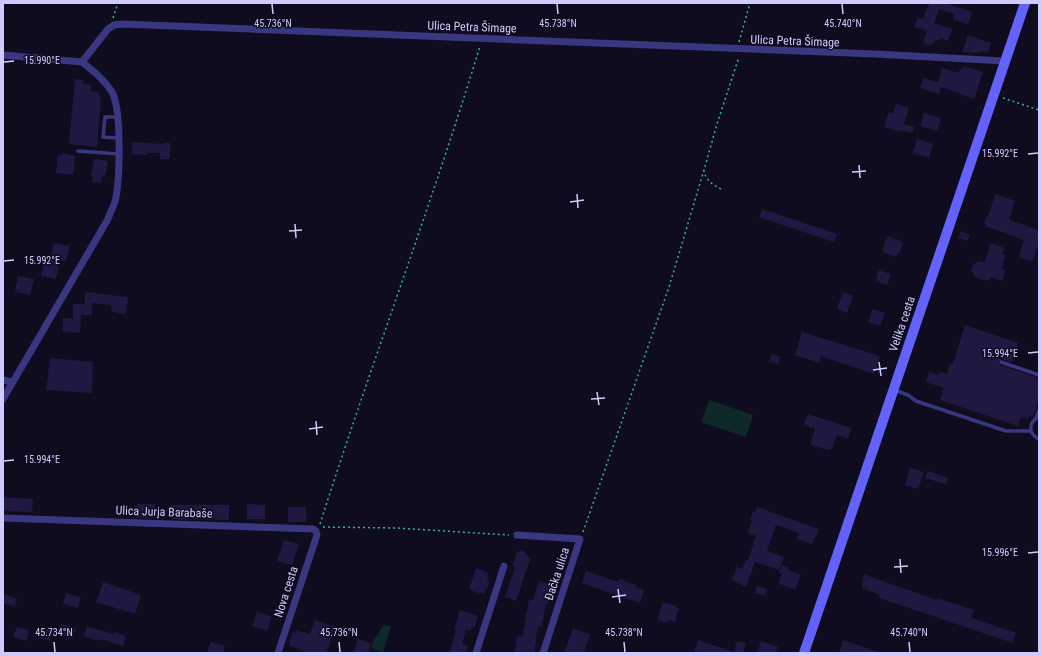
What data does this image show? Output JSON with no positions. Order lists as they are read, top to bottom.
{
  "streets": {
    "main road": ["Velika cesta"],
    "street": [
      "Ulica Petra Šimage",
      "Ulica Jurja Barabaše",
      "Đačka ulica",
      "Nova cesta"
    ]
  },
  "crossings": [
    ["Ulica Petra Šimage", "Velika cesta"],
    ["Ulica Jurja Barabaše", "Nova cesta"]
  ],
  "coordinates": [
    "45.736°N",
    "45.738°N",
    "45.740°N",
    "15.990°E",
    "15.992°E",
    "15.994°E",
    "15.996°E",
    "45.734°N"
  ]
}
